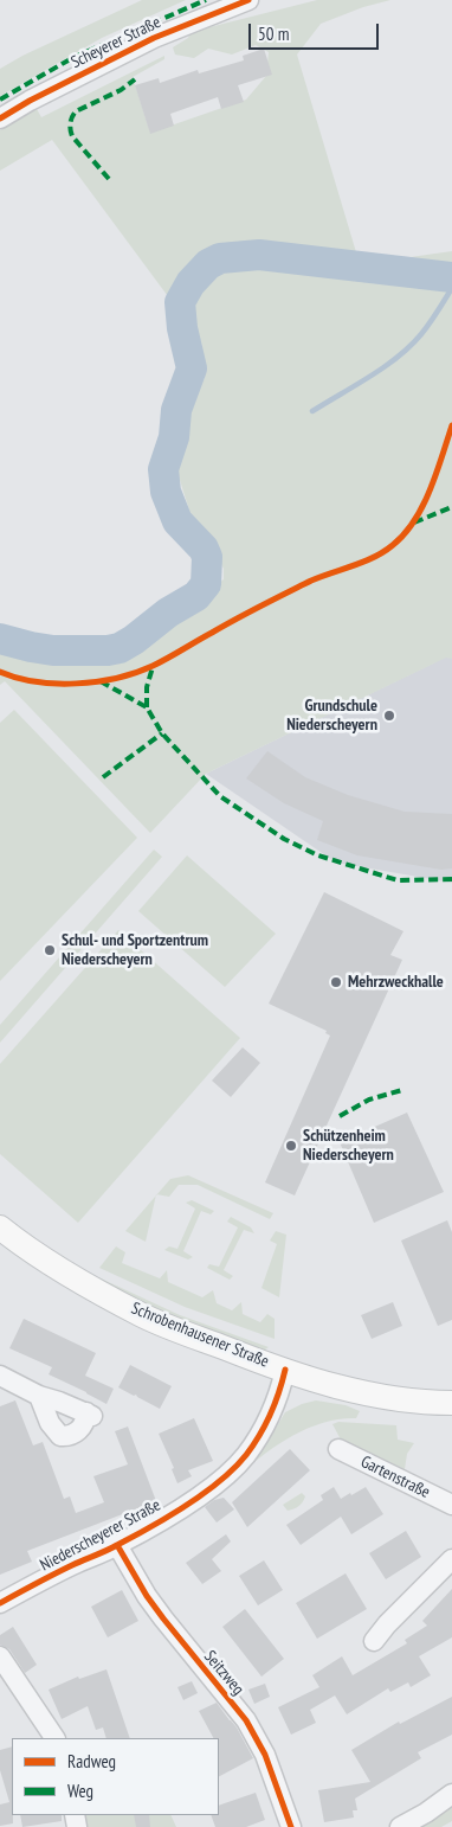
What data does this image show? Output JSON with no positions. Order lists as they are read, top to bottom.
{
  "streets": {
    "main road": ["Schrobenhausener Straße"],
    "street": [
      "Scheyerer Straße",
      "Gartenstraße",
      "Niederscheyerer Straße",
      "Seitzweg"
    ]
  },
  "crossings": [
    ["Schrobenhausener Straße", "Niederscheyerer Straße"],
    ["Niederscheyerer Straße", "Seitzweg"]
  ],
  "places": [
    "Grundschule Niederscheyern",
    "Schul- und Sportzentrum Niederscheyern",
    "Mehrzweckhalle",
    "Schützenheim Niederscheyern"
  ],
  "legend": ["Radweg", "Weg"],
  "scale_bar": "50 m"
}
